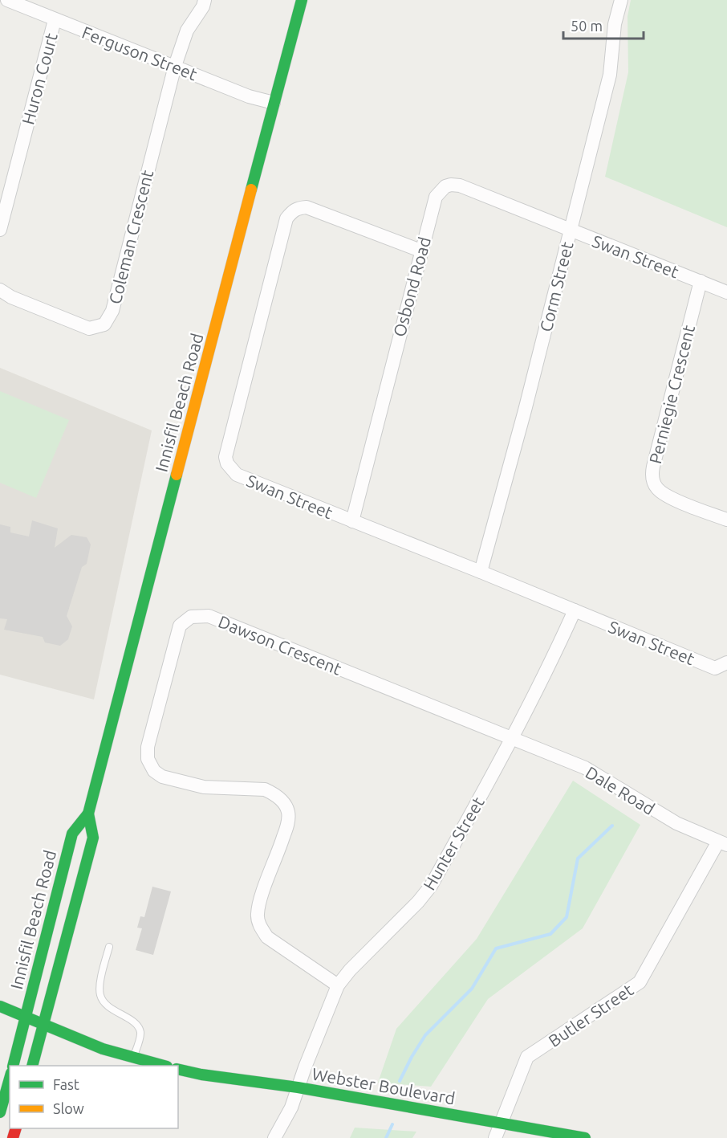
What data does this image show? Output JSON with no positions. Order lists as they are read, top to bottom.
{
  "streets": {
    "main road": ["Innisfil Beach Road", "Webster Boulevard"],
    "street": [
      "Ferguson Street",
      "Huron Court",
      "Coleman Crescent",
      "Swan Street",
      "Osbond Road",
      "Corm Street",
      "Perniegie Crescent",
      "Dawson Crescent",
      "Dale Road",
      "Hunter Street",
      "Butler Street"
    ]
  },
  "crossings": [
    ["Ferguson Street", "Huron Court"],
    ["Ferguson Street", "Coleman Crescent"],
    ["Ferguson Street", "Innisfil Beach Road"],
    ["Swan Street", "Osbond Road"],
    ["Swan Street", "Corm Street"],
    ["Swan Street", "Perniegie Crescent"],
    ["Swan Street", "Hunter Street"],
    ["Osbond Road", "Corm Street"],
    ["Dawson Crescent", "Dale Road"],
    ["Dawson Crescent", "Hunter Street"],
    ["Dale Road", "Hunter Street"],
    ["Dale Road", "Butler Street"],
    ["Hunter Street", "Webster Boulevard"],
    ["Butler Street", "Webster Boulevard"]
  ],
  "legend": ["Fast", "Slow"],
  "scale_bar": "50 m"
}
